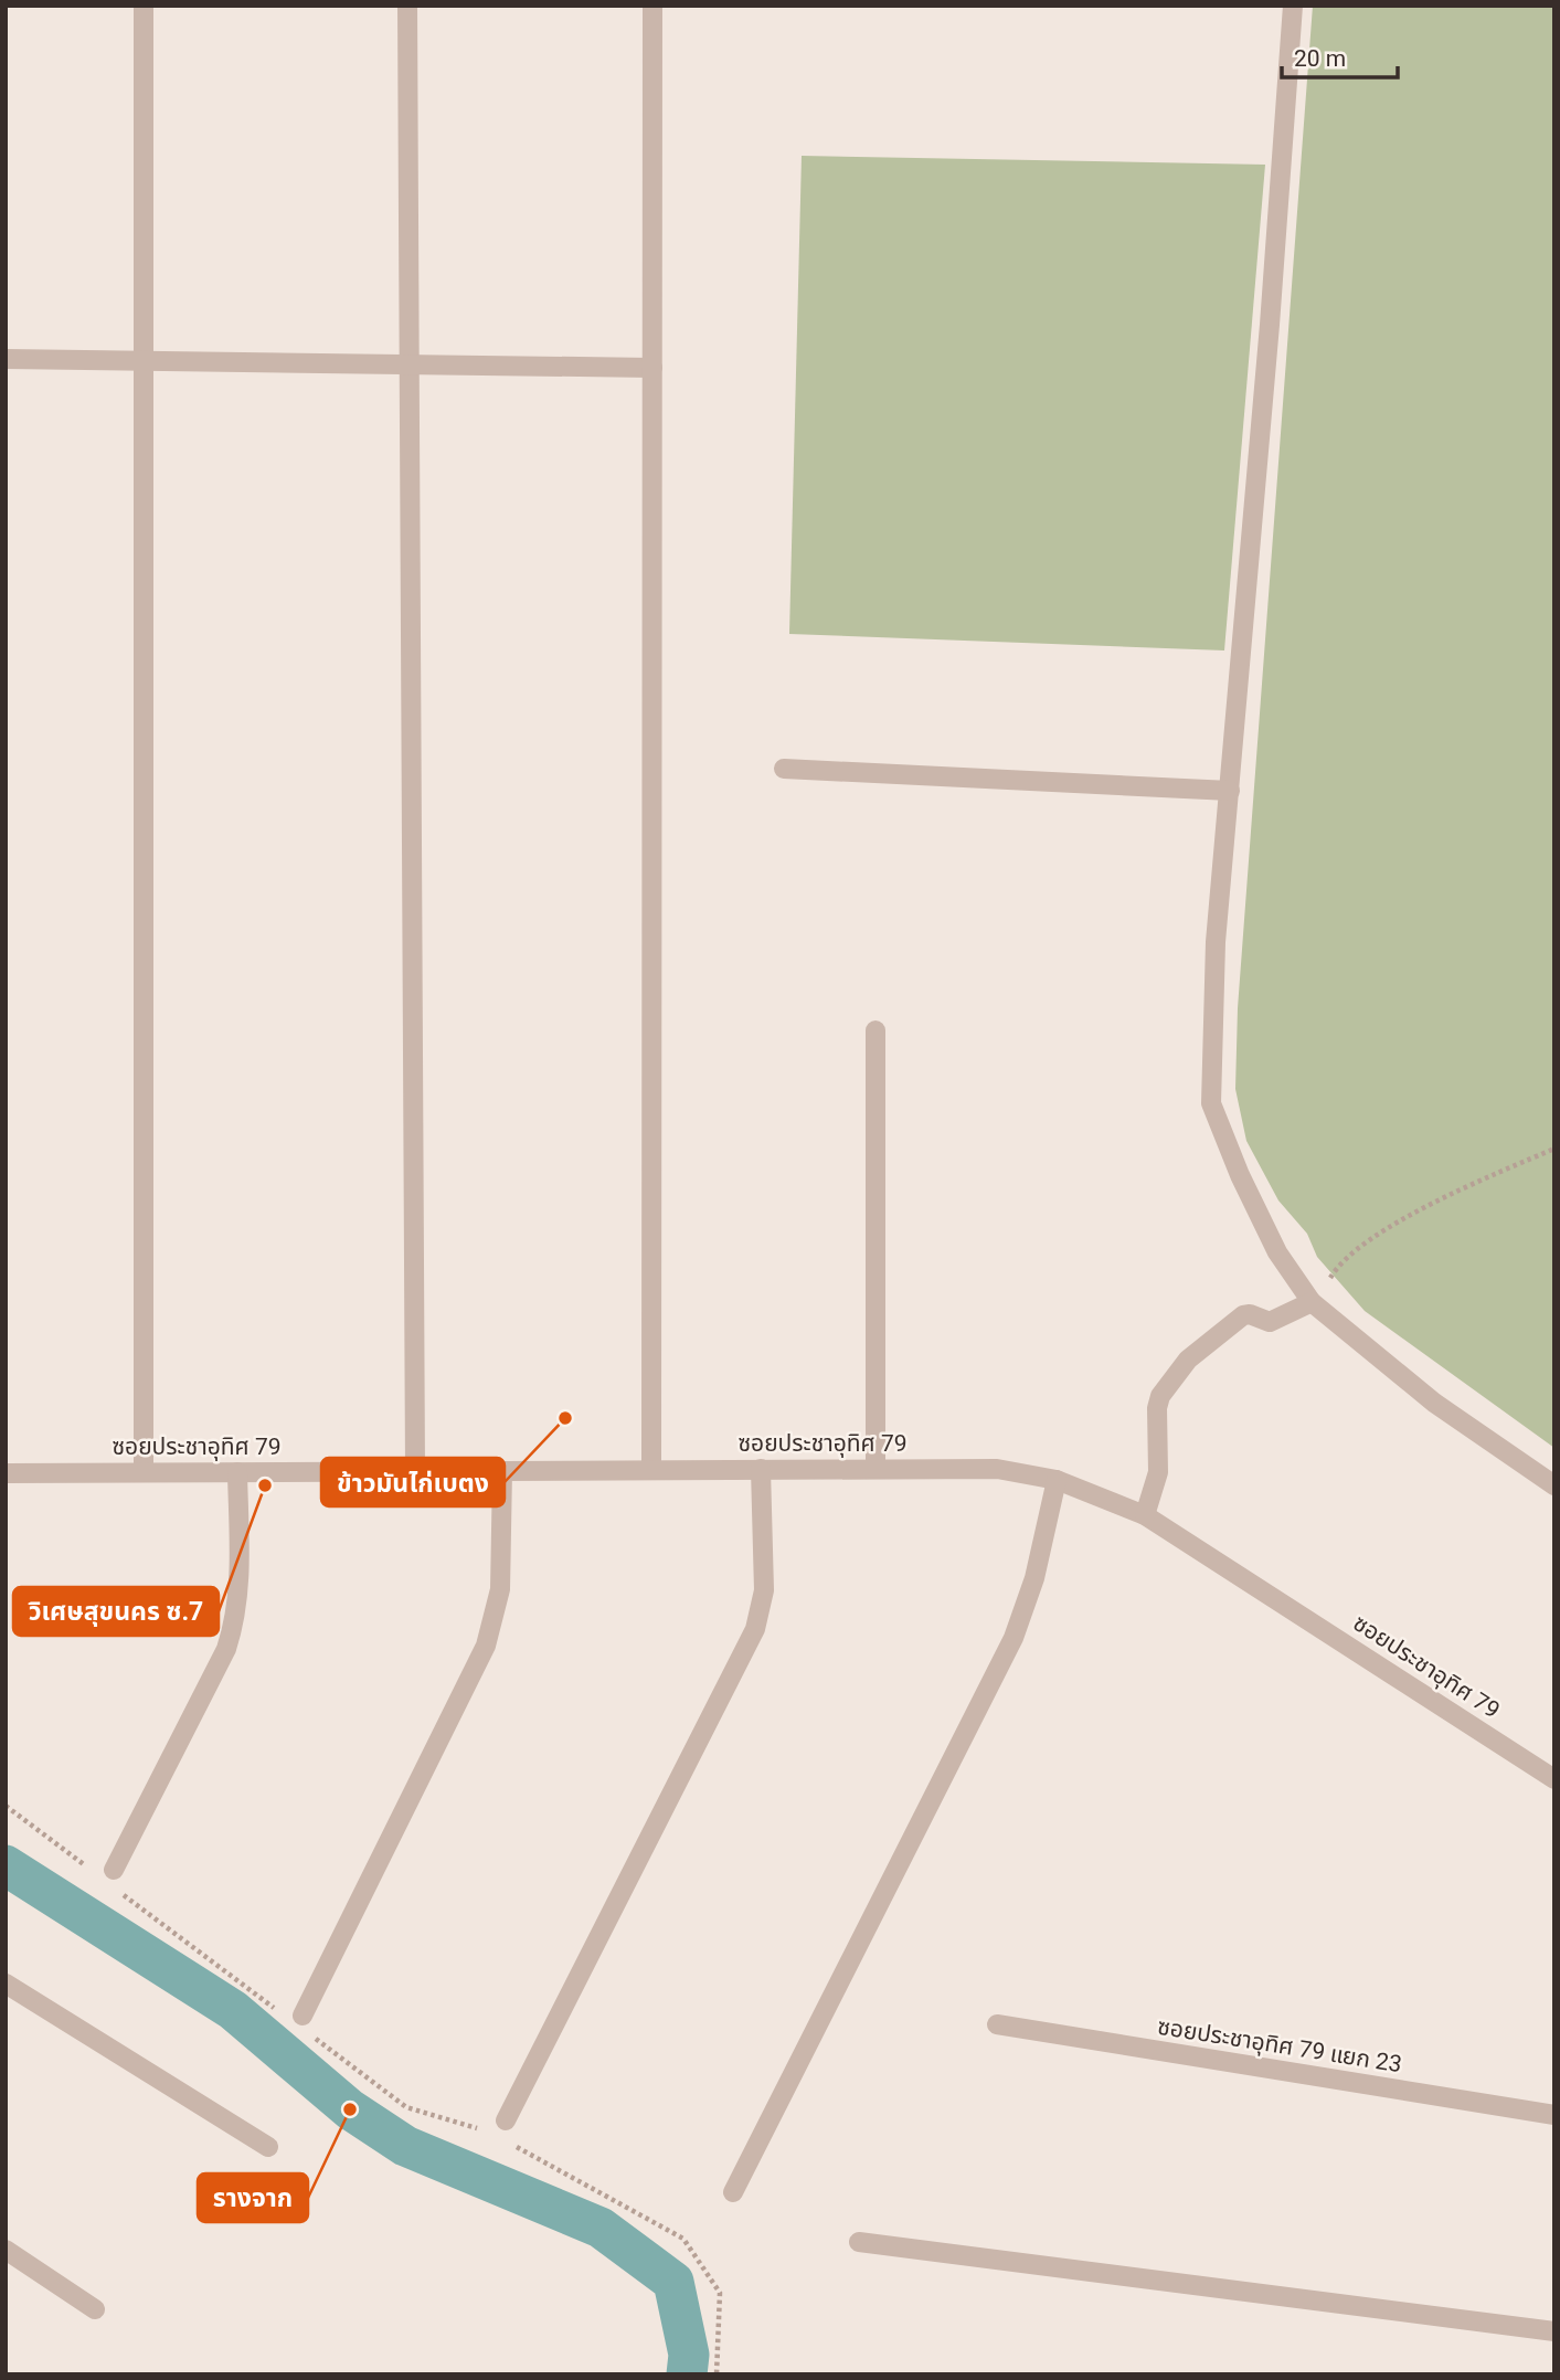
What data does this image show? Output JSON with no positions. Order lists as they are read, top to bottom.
{
  "streets": {
    "street": ["ซอยประชาอุทิศ 79", "ซอยประชาอุทิศ 79 แยก 23"]
  },
  "places": ["ข้าวมันไก่เบตง", "วิเศษสุขนคร ซ.7", "รางจาก"],
  "scale_bar": "20 m"
}
